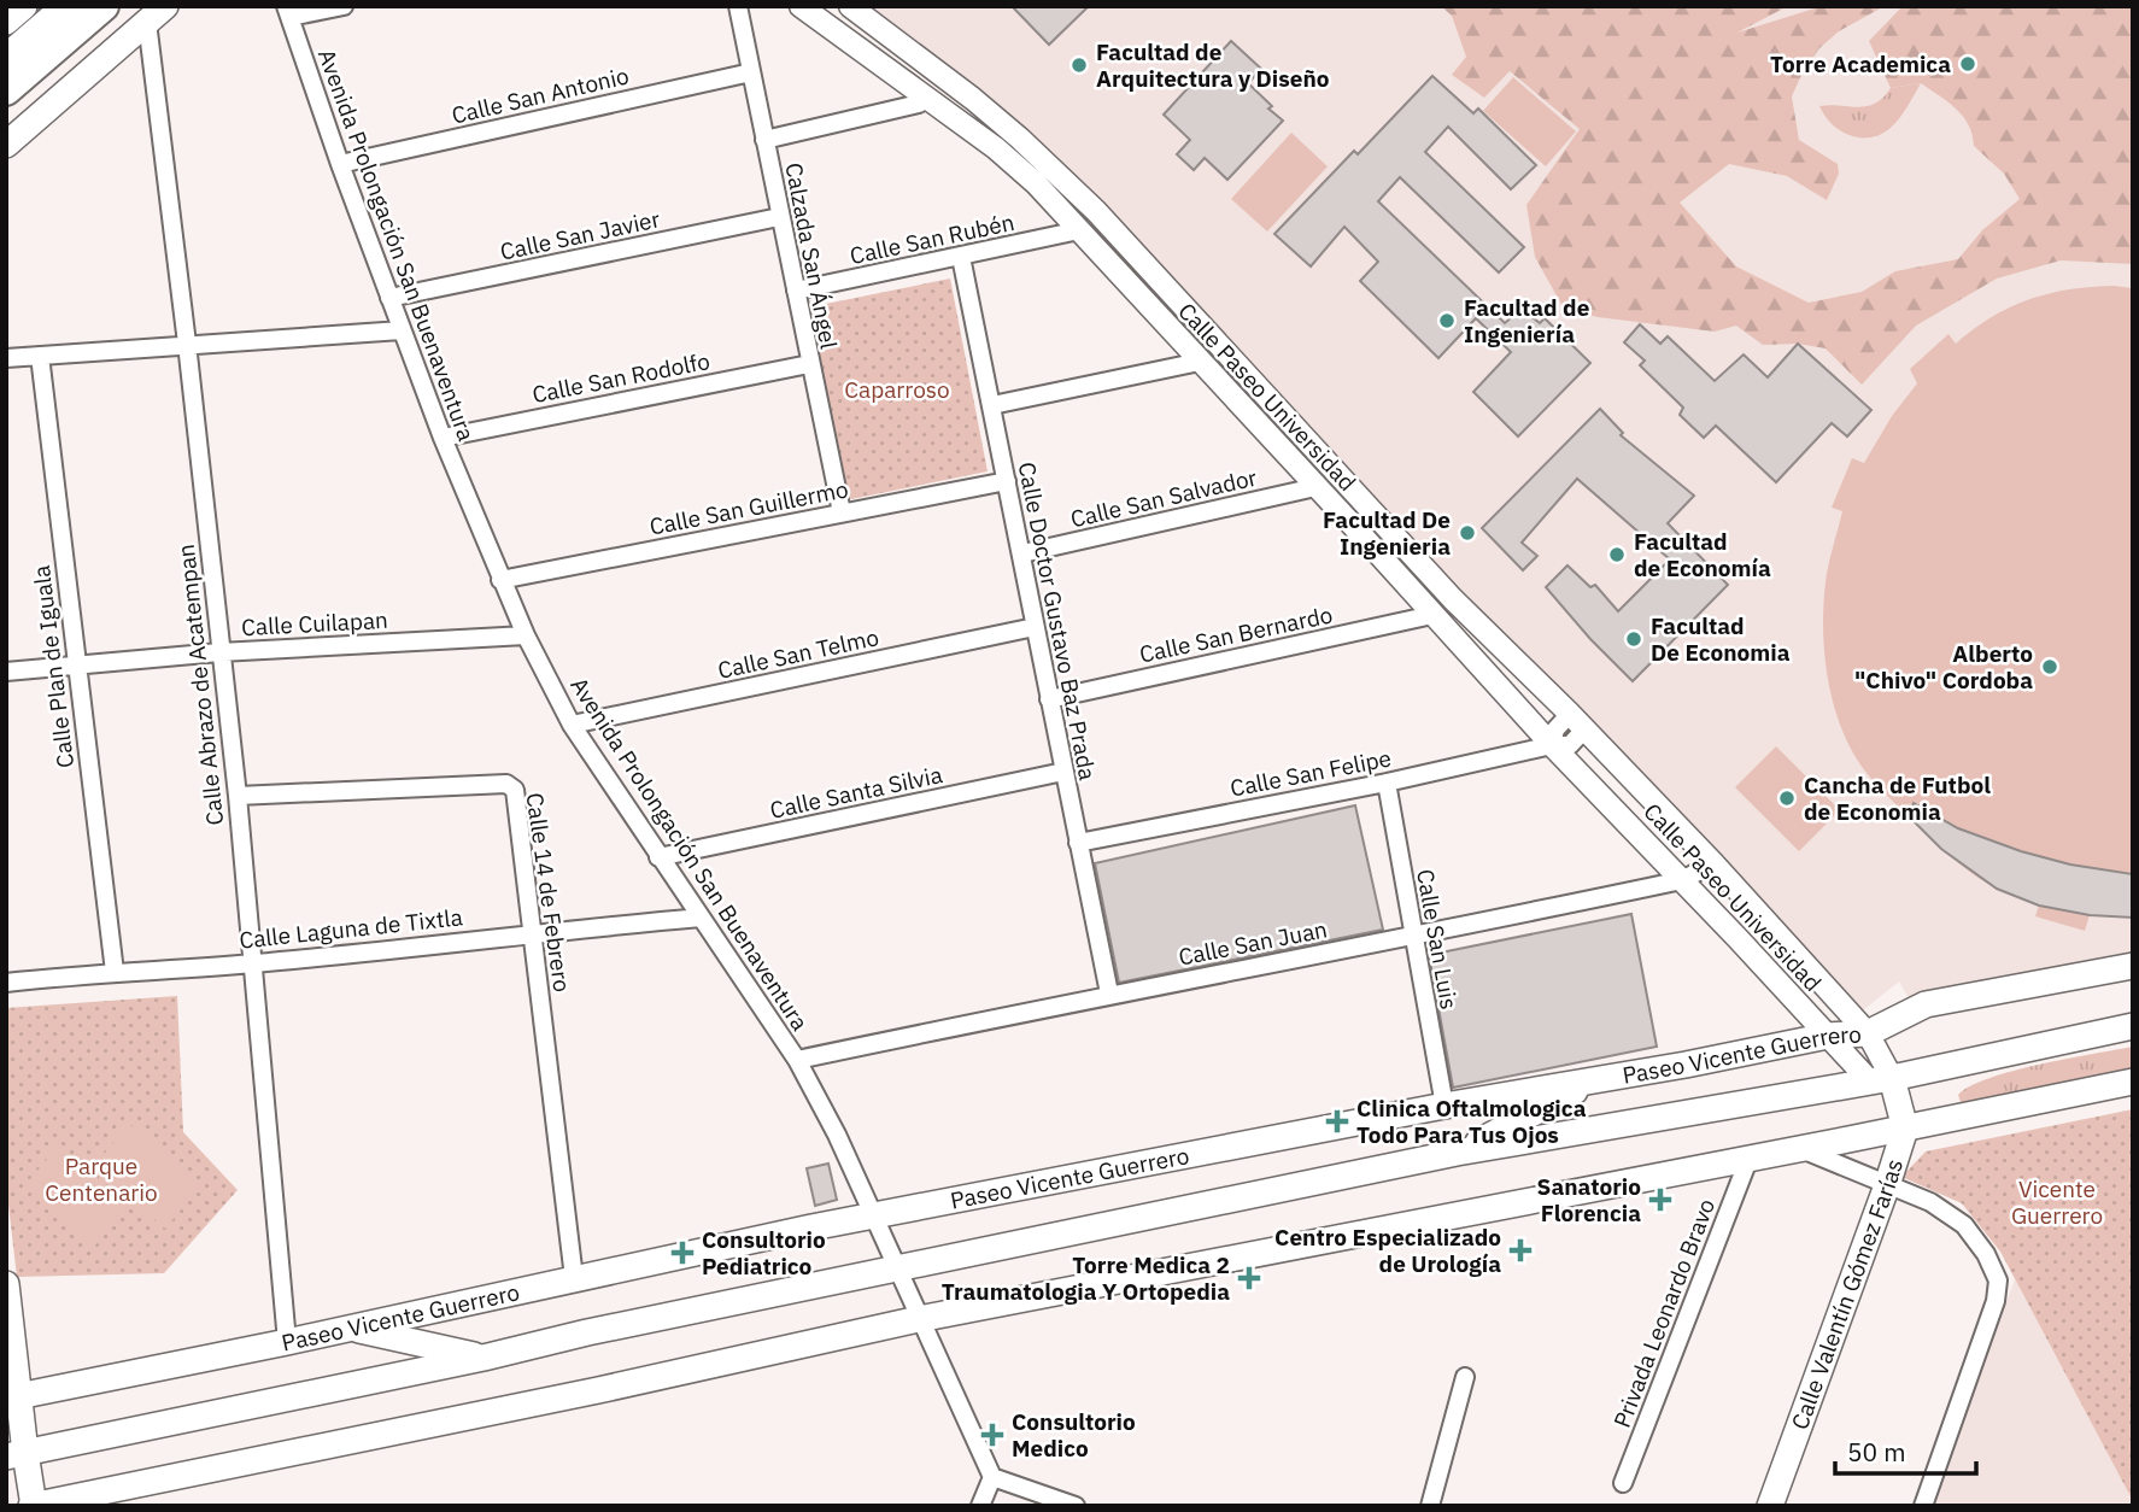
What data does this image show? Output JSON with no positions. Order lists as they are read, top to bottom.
{
  "streets": {
    "main road": ["Paseo Vicente Guerrero", "Calle Valentín Gómez Farías"],
    "street": [
      "Calle San Antonio",
      "Calle San Javier",
      "Calle San Rubén",
      "Avenida Prolongación San Buenaventura",
      "Calzada San Ángel",
      "Calle San Rodolfo",
      "Calle Paseo Universidad",
      "Calle San Salvador",
      "Calle San Guillermo",
      "Calle Doctor Gustavo Baz Prada",
      "Calle Cuilapan",
      "Calle San Bernardo",
      "Calle San Telmo",
      "Calle Plan de Iguala",
      "Calle Abrazo de Acatempan",
      "Calle San Felipe",
      "Calle Santa Silvia",
      "Calle 14 de Febrero",
      "Calle Laguna de Tixtla",
      "Calle San Luis",
      "Calle San Juan",
      "Privada Leonardo Bravo"
    ]
  },
  "crossings": [
    ["Calle San Antonio", "Avenida Prolongación San Buenaventura"],
    ["Calle San Antonio", "Calzada San Ángel"],
    ["Calle San Javier", "Avenida Prolongación San Buenaventura"],
    ["Calle San Javier", "Calzada San Ángel"],
    ["Calle San Rubén", "Calzada San Ángel"],
    ["Calle San Rubén", "Calle Paseo Universidad"],
    ["Calle San Rubén", "Calle Doctor Gustavo Baz Prada"],
    ["Avenida Prolongación San Buenaventura", "Calle San Rodolfo"],
    ["Avenida Prolongación San Buenaventura", "Calle San Guillermo"],
    ["Avenida Prolongación San Buenaventura", "Calle Cuilapan"],
    ["Avenida Prolongación San Buenaventura", "Calle San Telmo"],
    ["Avenida Prolongación San Buenaventura", "Calle Santa Silvia"],
    ["Avenida Prolongación San Buenaventura", "Calle Laguna de Tixtla"],
    ["Avenida Prolongación San Buenaventura", "Calle San Juan"],
    ["Avenida Prolongación San Buenaventura", "Paseo Vicente Guerrero"],
    ["Calzada San Ángel", "Calle San Rodolfo"],
    ["Calzada San Ángel", "Calle San Guillermo"],
    ["Calle Paseo Universidad", "Calle San Salvador"],
    ["Calle Paseo Universidad", "Calle San Bernardo"],
    ["Calle Paseo Universidad", "Calle San Felipe"],
    ["Calle Paseo Universidad", "Calle San Juan"],
    ["Calle Paseo Universidad", "Paseo Vicente Guerrero"],
    ["Calle Paseo Universidad", "Calle Valentín Gómez Farías"],
    ["Calle San Salvador", "Calle Doctor Gustavo Baz Prada"],
    ["Calle San Guillermo", "Calle Doctor Gustavo Baz Prada"],
    ["Calle Doctor Gustavo Baz Prada", "Calle San Bernardo"],
    ["Calle Doctor Gustavo Baz Prada", "Calle San Telmo"],
    ["Calle Doctor Gustavo Baz Prada", "Calle San Felipe"],
    ["Calle Doctor Gustavo Baz Prada", "Calle Santa Silvia"],
    ["Calle Doctor Gustavo Baz Prada", "Calle San Juan"],
    ["Calle Cuilapan", "Calle Plan de Iguala"],
    ["Calle Cuilapan", "Calle Abrazo de Acatempan"],
    ["Calle Plan de Iguala", "Calle Laguna de Tixtla"],
    ["Calle Abrazo de Acatempan", "Calle 14 de Febrero"],
    ["Calle Abrazo de Acatempan", "Calle Laguna de Tixtla"],
    ["Calle Abrazo de Acatempan", "Paseo Vicente Guerrero"],
    ["Calle San Felipe", "Calle San Luis"],
    ["Calle 14 de Febrero", "Calle Laguna de Tixtla"],
    ["Calle 14 de Febrero", "Paseo Vicente Guerrero"],
    ["Calle San Luis", "Calle San Juan"],
    ["Calle San Luis", "Paseo Vicente Guerrero"],
    ["Paseo Vicente Guerrero", "Calle Valentín Gómez Farías"]
  ],
  "parks": ["Caparroso", "Parque Centenario", "Vicente Guerrero"],
  "places": {
    "other": [
      "Torre Academica",
      "Facultad de Arquitectura y Diseño",
      "Facultad de Ingeniería",
      "Facultad De Ingenieria",
      "Facultad de Economía",
      "Facultad De Economia",
      "Alberto \"Chivo\" Cordoba",
      "Cancha de Futbol de Economia"
    ],
    "health": [
      "Clinica Oftalmologica Todo Para Tus Ojos",
      "Sanatorio Florencia",
      "Centro Especializado de Urología",
      "Consultorio Pediatrico",
      "Torre Medica 2 Traumatologia Y Ortopedia",
      "Consultorio Medico"
    ]
  },
  "scale_bar": "50 m"
}
